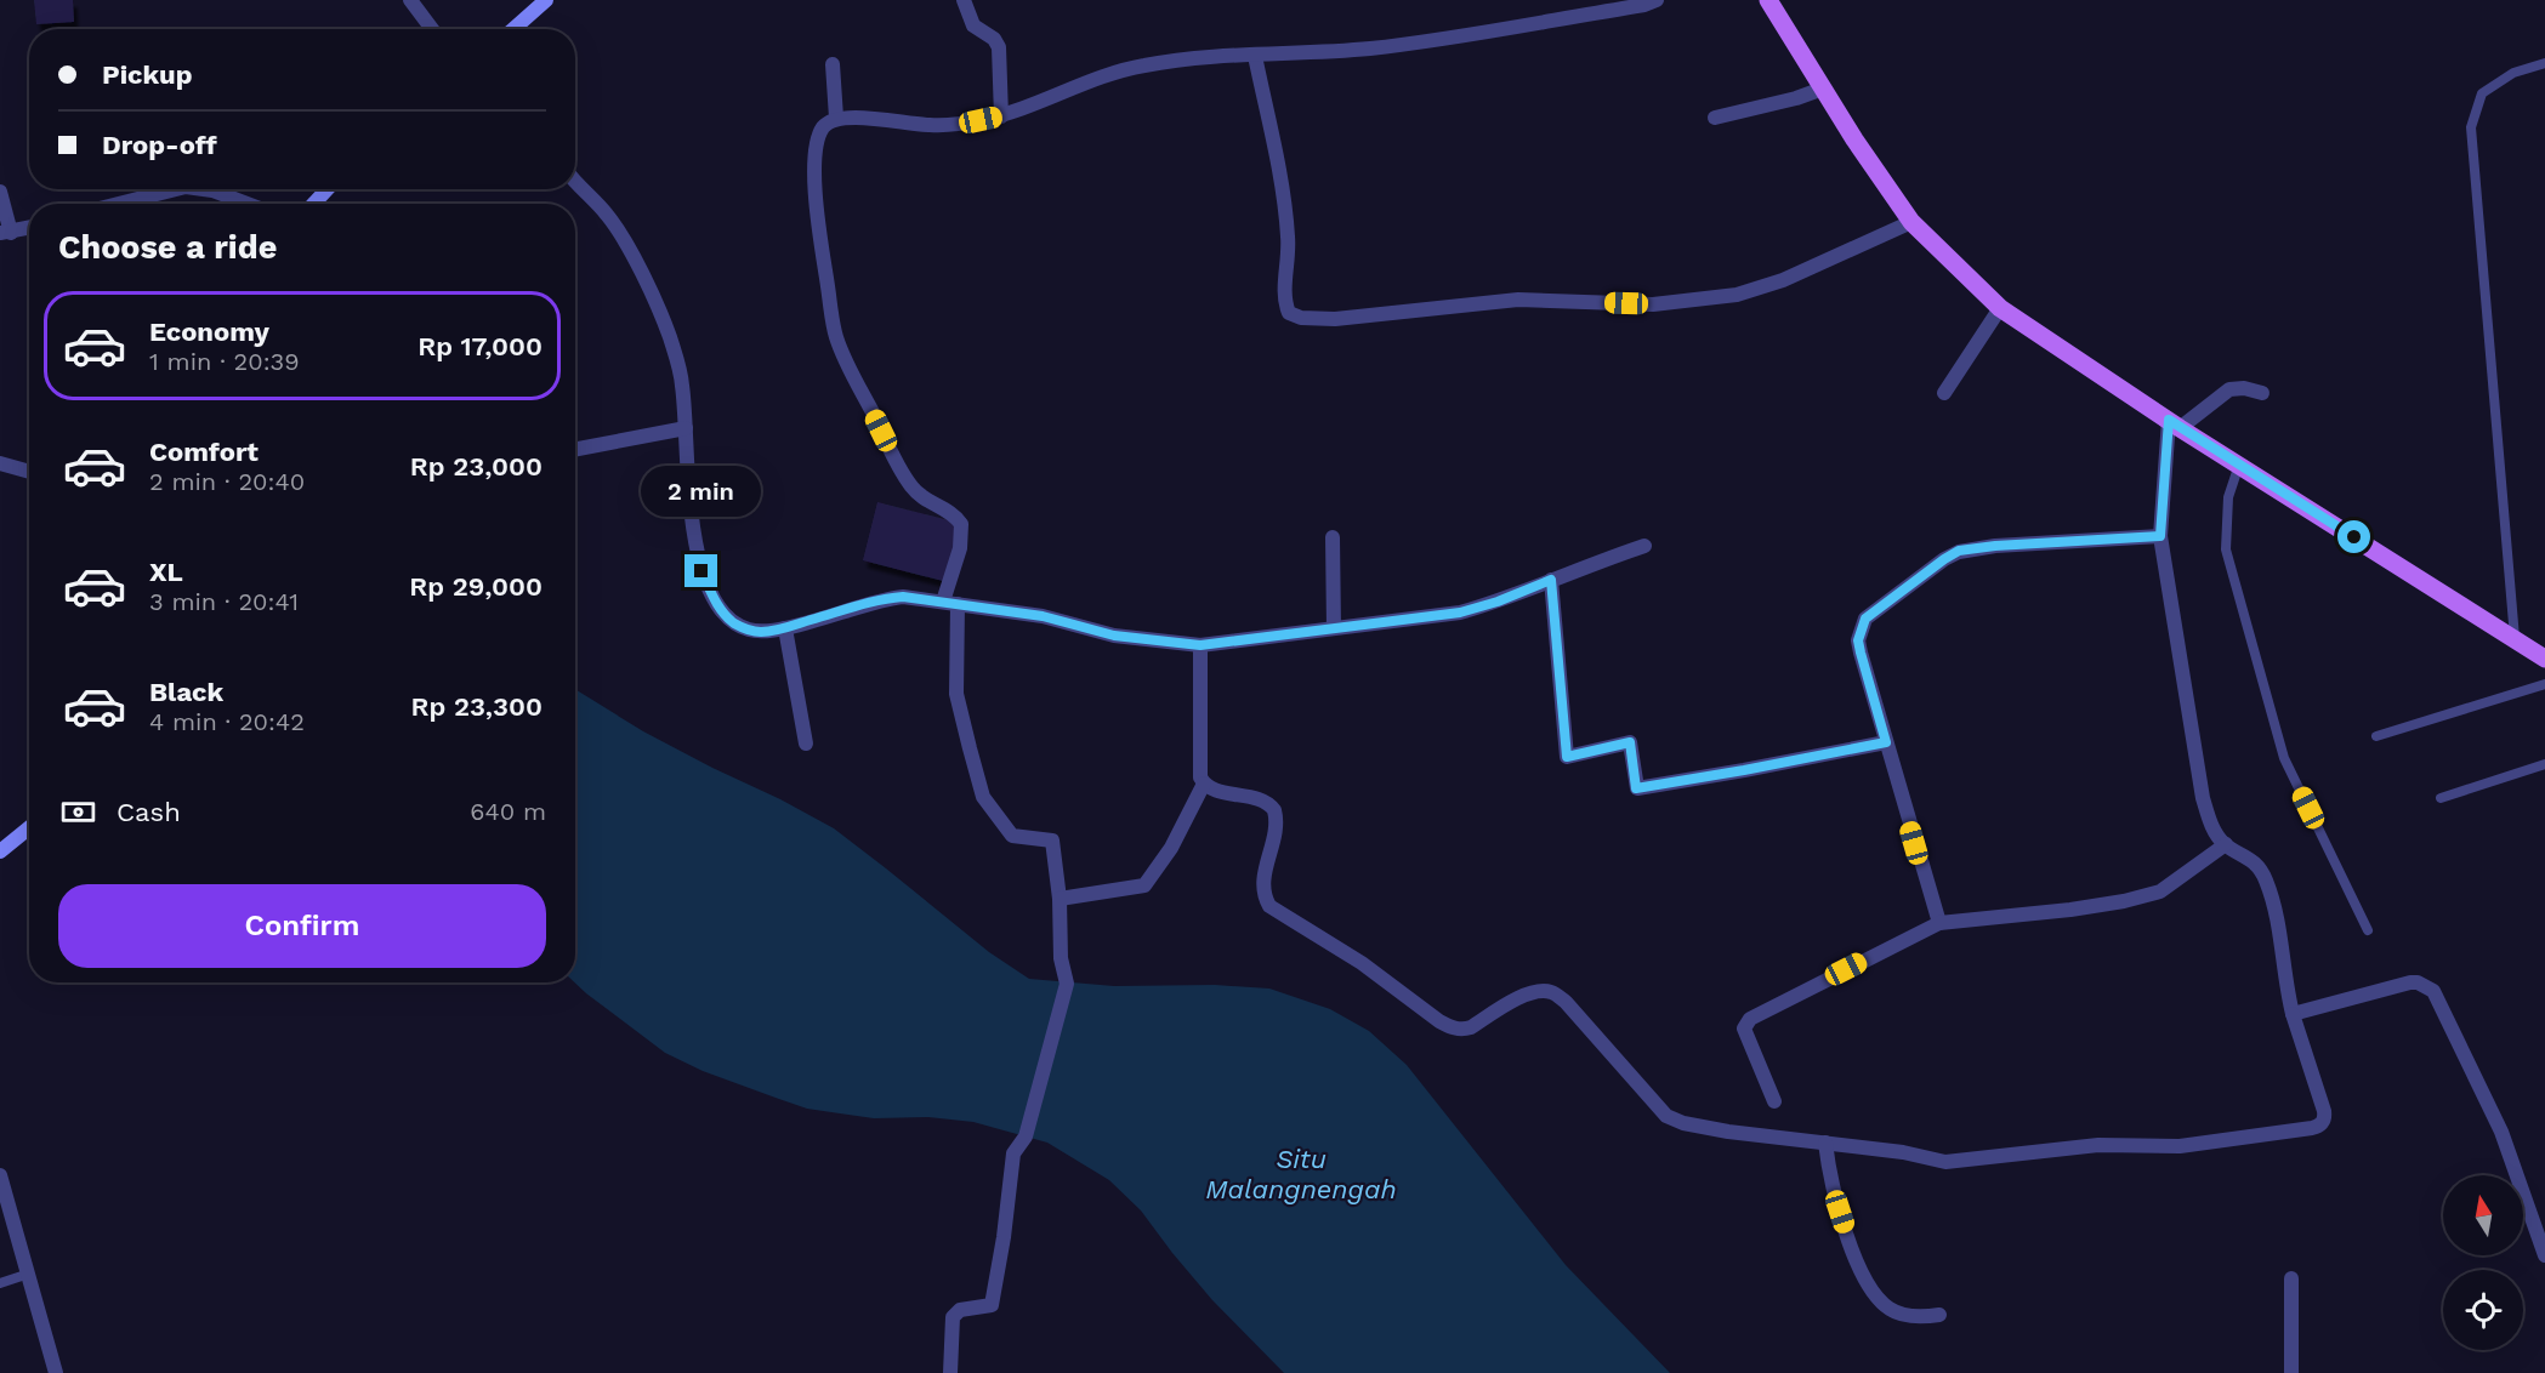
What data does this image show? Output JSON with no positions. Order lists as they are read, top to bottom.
{
  "water": ["Situ Malangnengah"],
  "north": "top",
  "page": {
    "banner": ["Pickup", "Drop-off"],
    "heading": "Choose a ride",
    "list": [
      {
        "name": "Economy",
        "note": "1 min · 20:39",
        "value": "Rp 17,000"
      },
      {
        "name": "Comfort",
        "note": "2 min · 20:40",
        "value": "Rp 23,000"
      },
      {
        "name": "XL",
        "note": "3 min · 20:41",
        "value": "Rp 29,000"
      },
      {
        "name": "Black",
        "note": "4 min · 20:42",
        "value": "Rp 23,300"
      }
    ],
    "bubble": "2 min",
    "pay": ["Cash", "640 m"],
    "buttons": "Confirm"
  }
}
